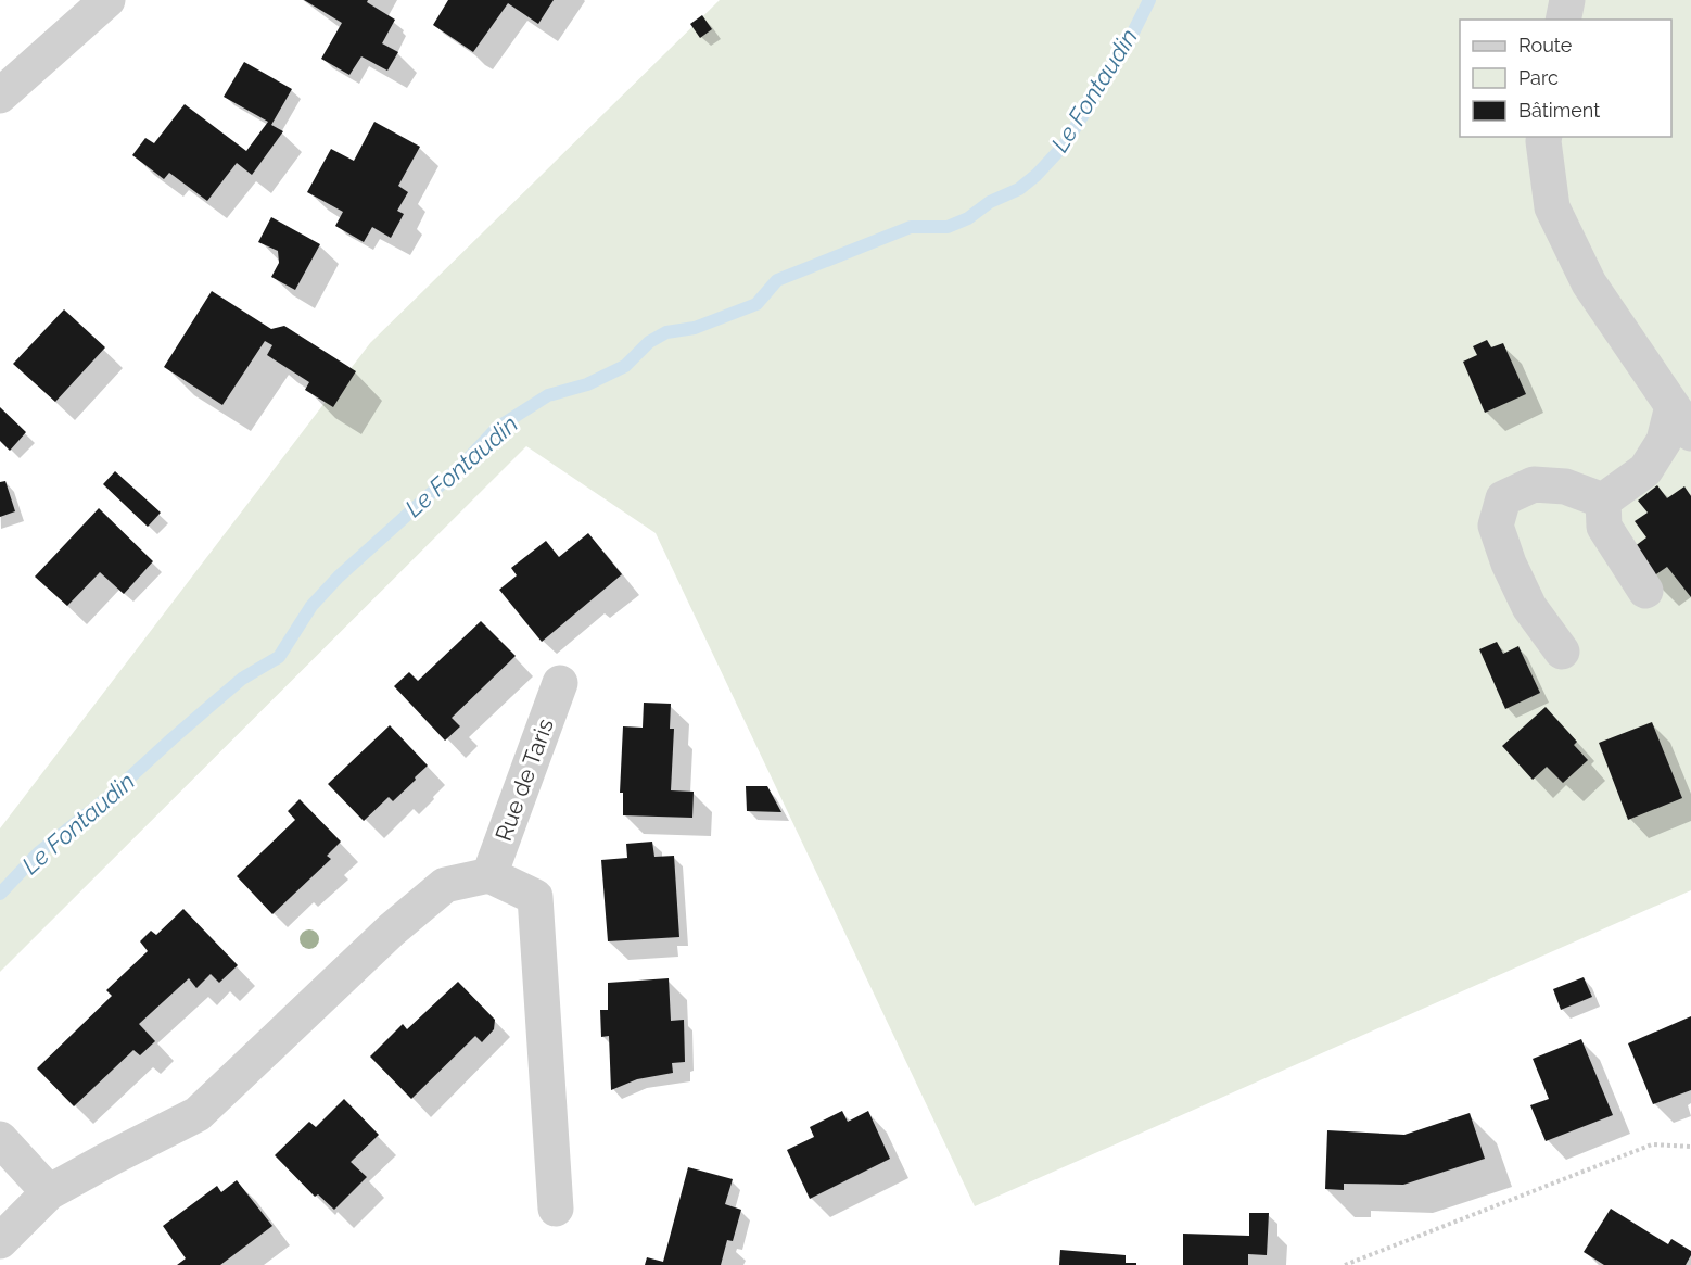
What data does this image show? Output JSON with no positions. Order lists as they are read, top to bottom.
{
  "streets": {
    "street": ["Rue de Taris"]
  },
  "water": ["Le Fontaudin"],
  "legend": ["Route", "Parc", "Bâtiment"]
}
